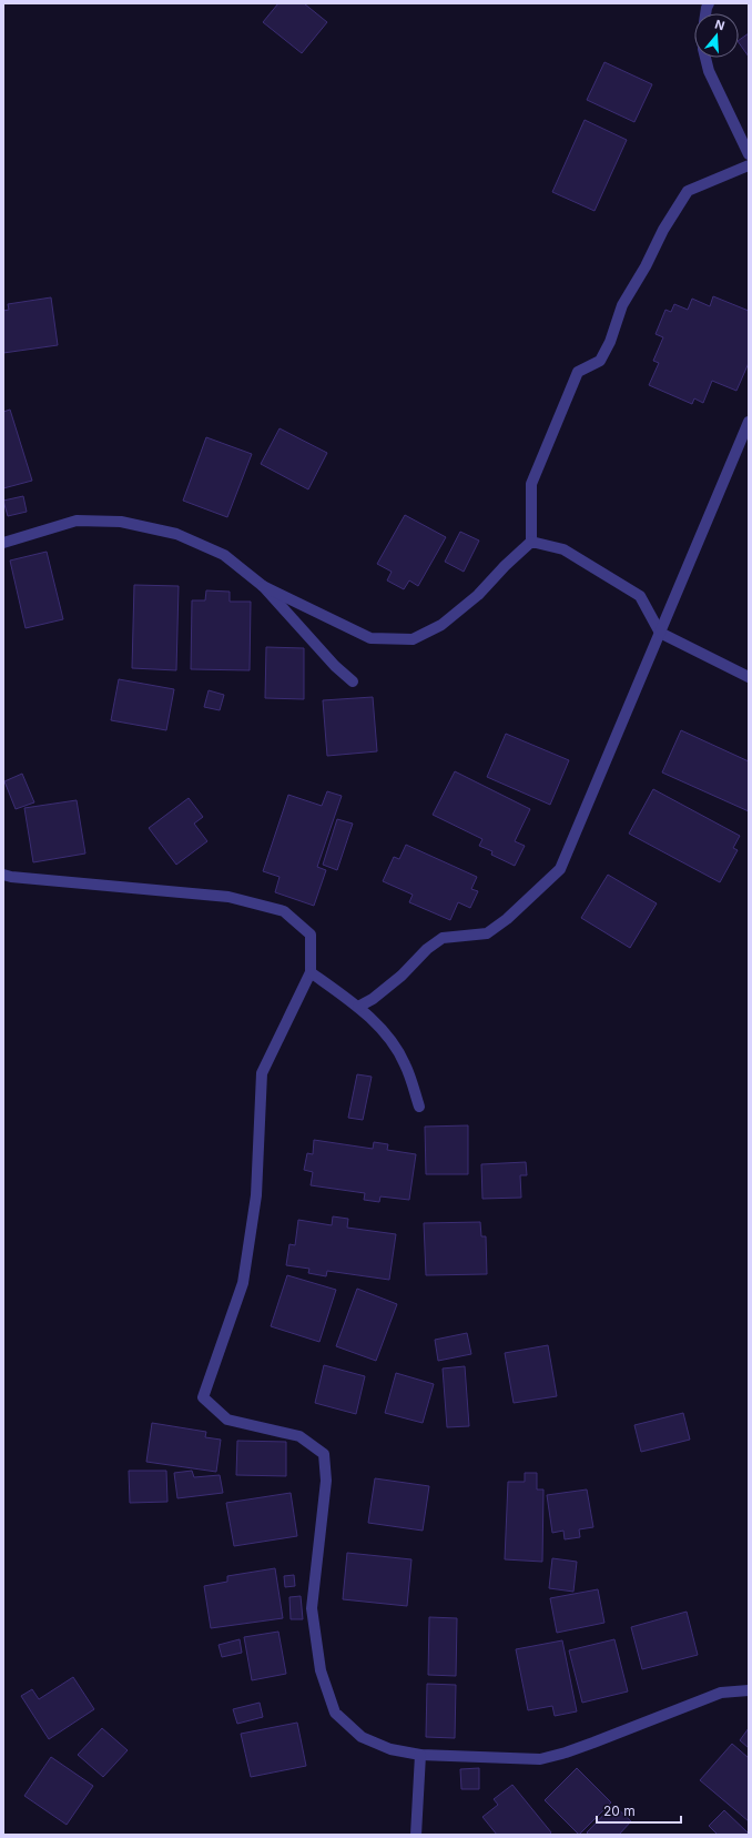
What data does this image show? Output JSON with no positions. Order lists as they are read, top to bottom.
{
  "scale_bar": "20 m",
  "north": "top"
}
